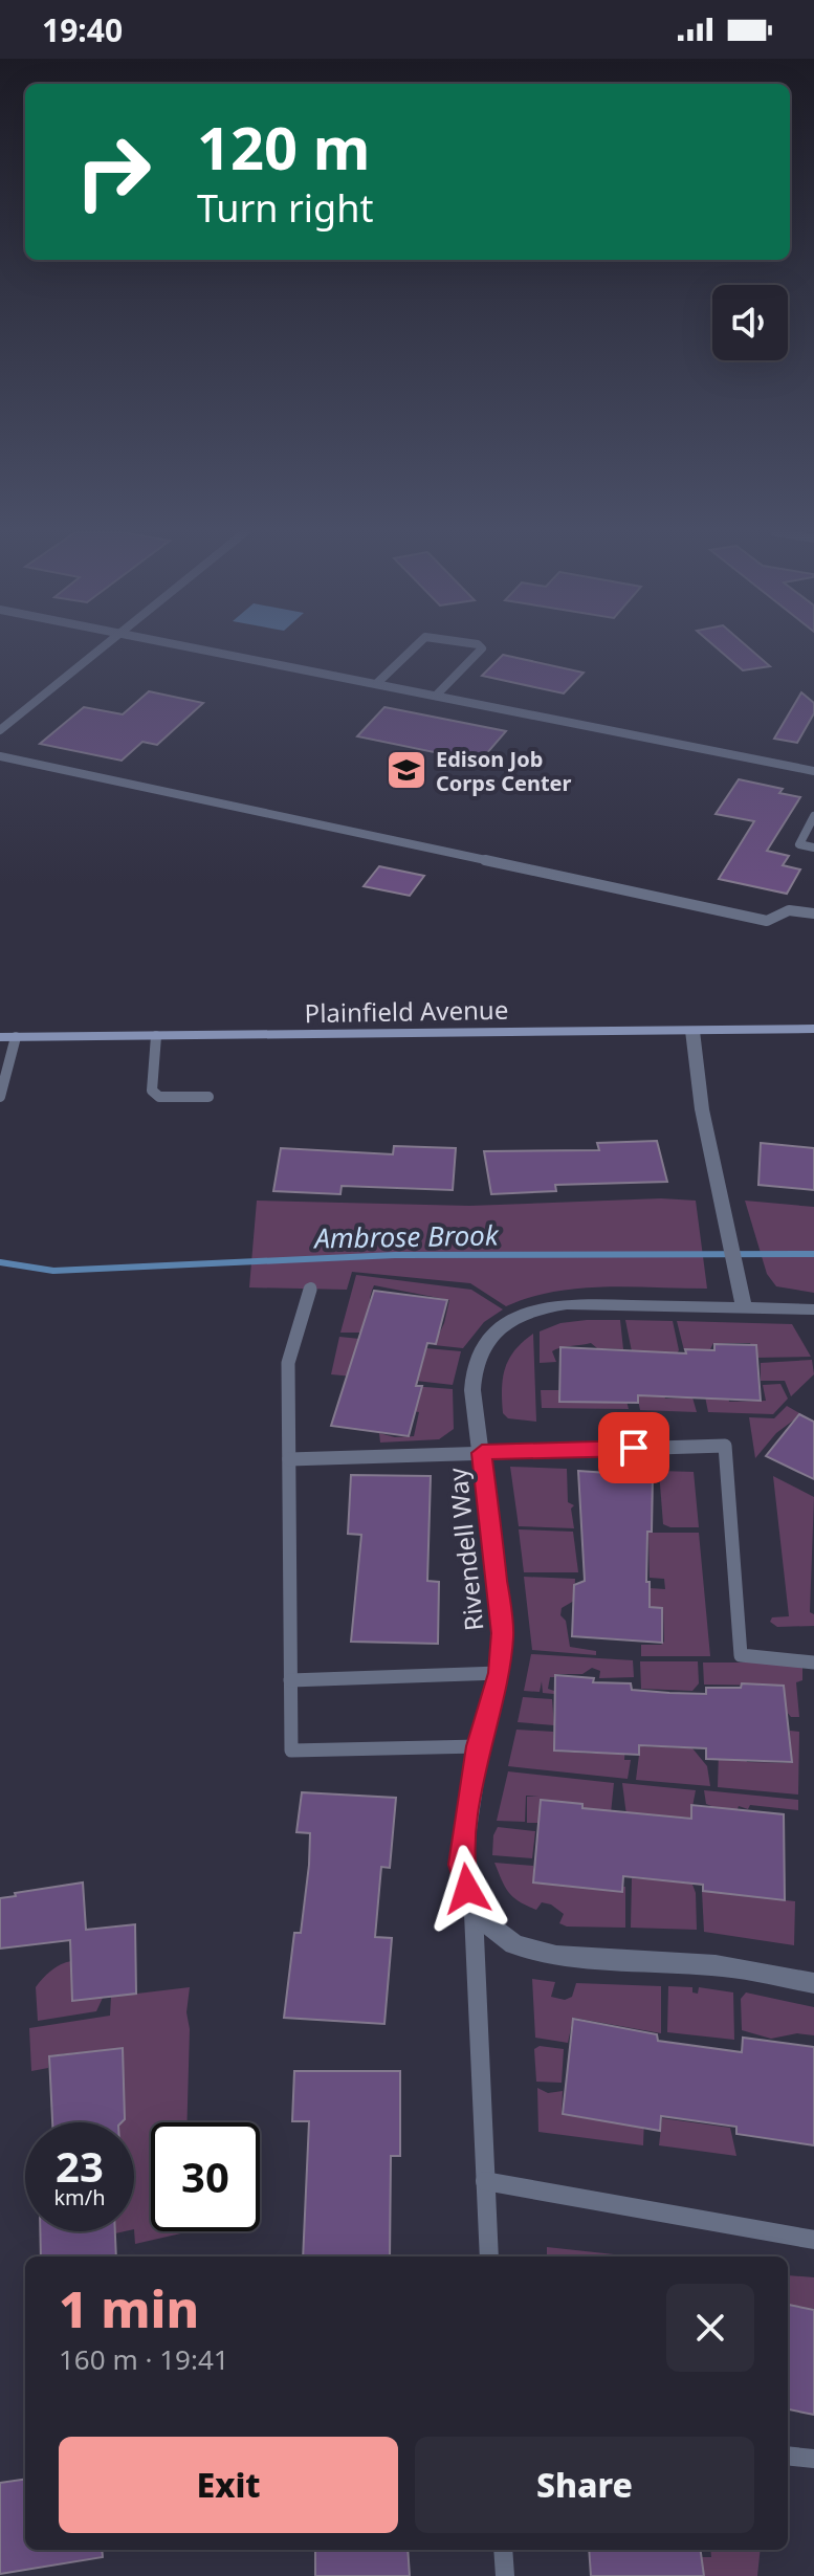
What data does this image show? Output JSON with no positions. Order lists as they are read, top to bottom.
{
  "streets": {
    "main road": ["Plainfield Avenue"],
    "street": ["Rivendell Way"]
  },
  "water": ["Ambrose Brook"],
  "places": {
    "school or university": ["Edison Job Corps Center"]
  },
  "page": {
    "status": "19:40",
    "turn": ["120 m", "Turn right"],
    "speed": "23 km/h",
    "limit": "30",
    "heading": ["1 min", "160 m · 19:41"],
    "buttons": ["Exit", "Share"]
  }
}
